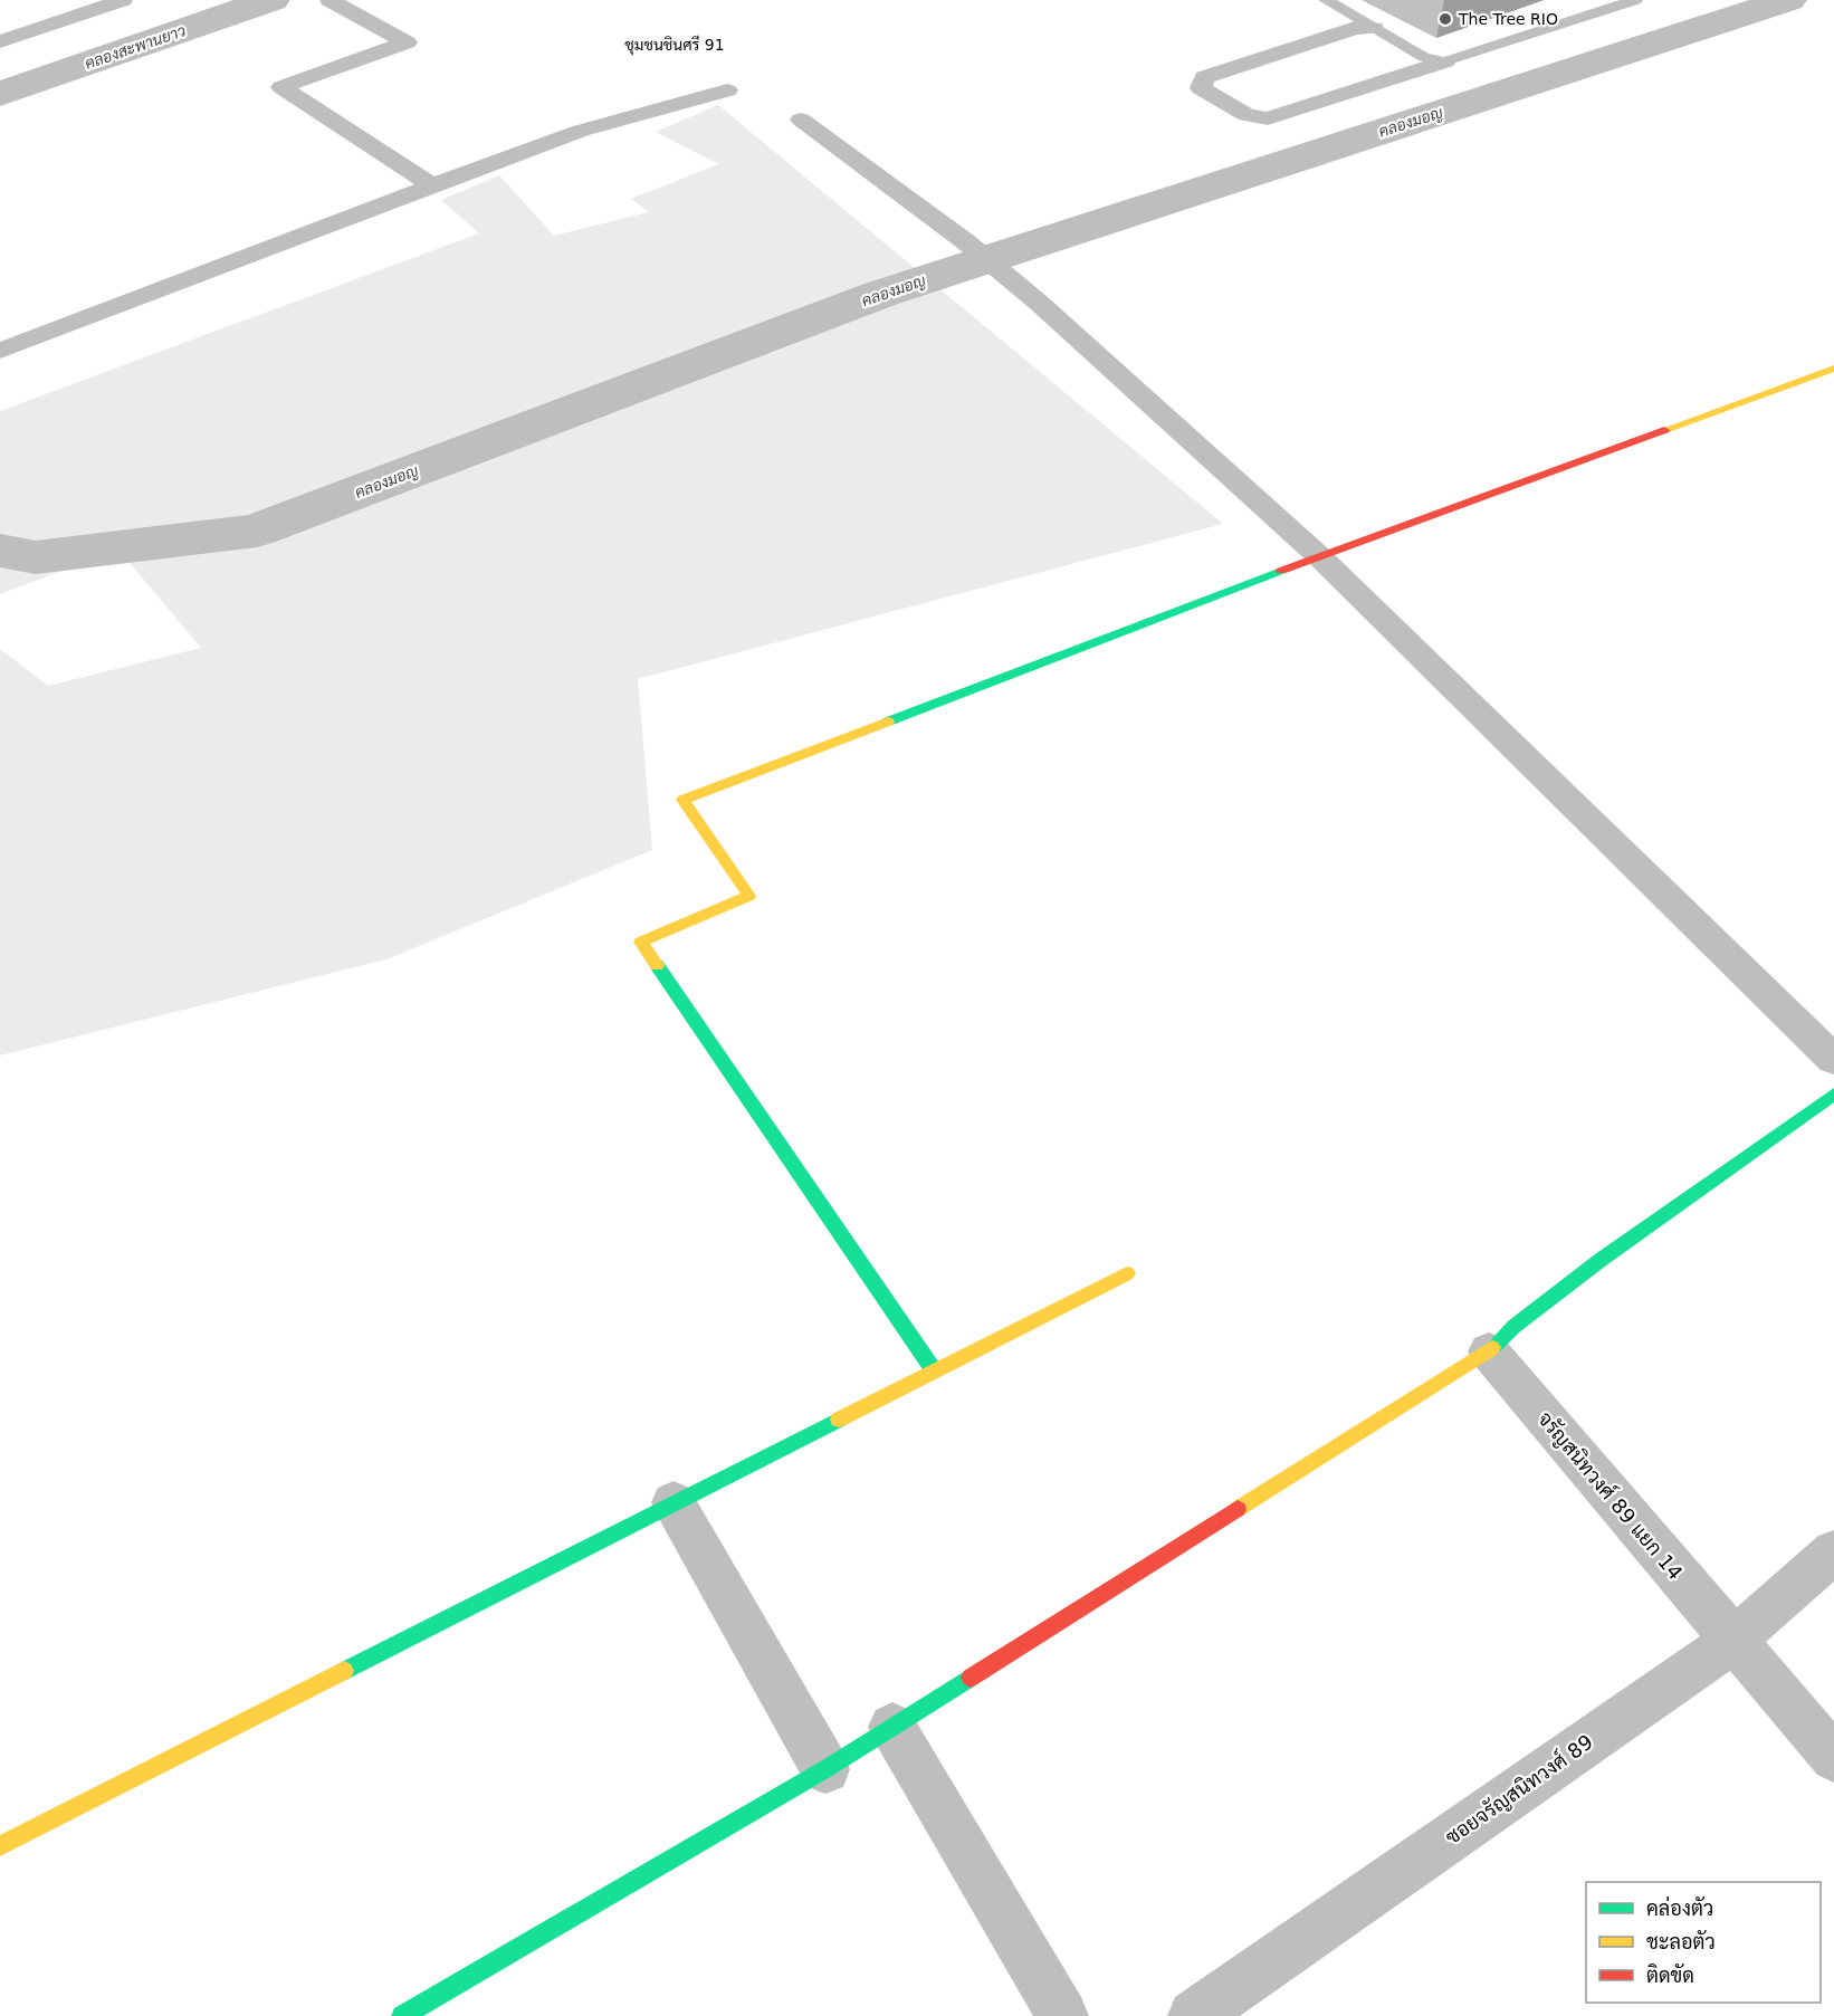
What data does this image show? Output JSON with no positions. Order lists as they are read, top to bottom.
{
  "streets": {
    "street": ["จรัญสนิทวงศ์ 89 แยก 14", "ซอยจรัญสนิทวงศ์ 89"]
  },
  "crossings": [
    ["จรัญสนิทวงศ์ 89 แยก 14", "ซอยจรัญสนิทวงศ์ 89"]
  ],
  "districts": ["ชุมชนชินศรี 91"],
  "water": ["คลองสะพานยาว", "คลองมอญ"],
  "places": ["The Tree RIO"],
  "legend": ["คล่องตัว", "ชะลอตัว", "ติดขัด"]
}
